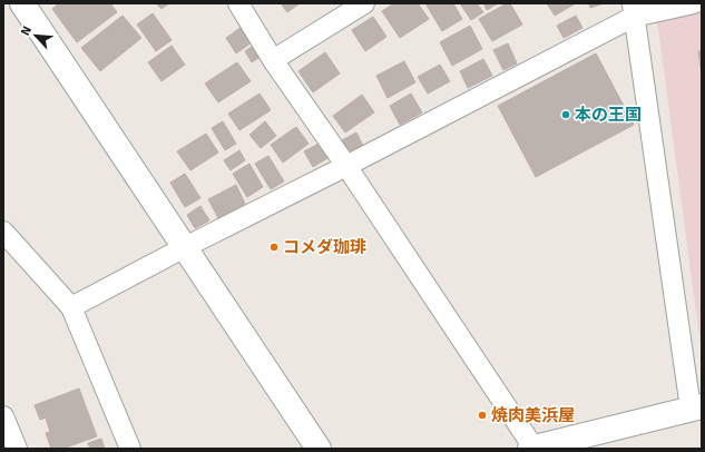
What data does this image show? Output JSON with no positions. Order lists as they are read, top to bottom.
{
  "places": ["本の王国", "コメダ珈琲", "焼肉美浜屋"],
  "north": "top left"
}
